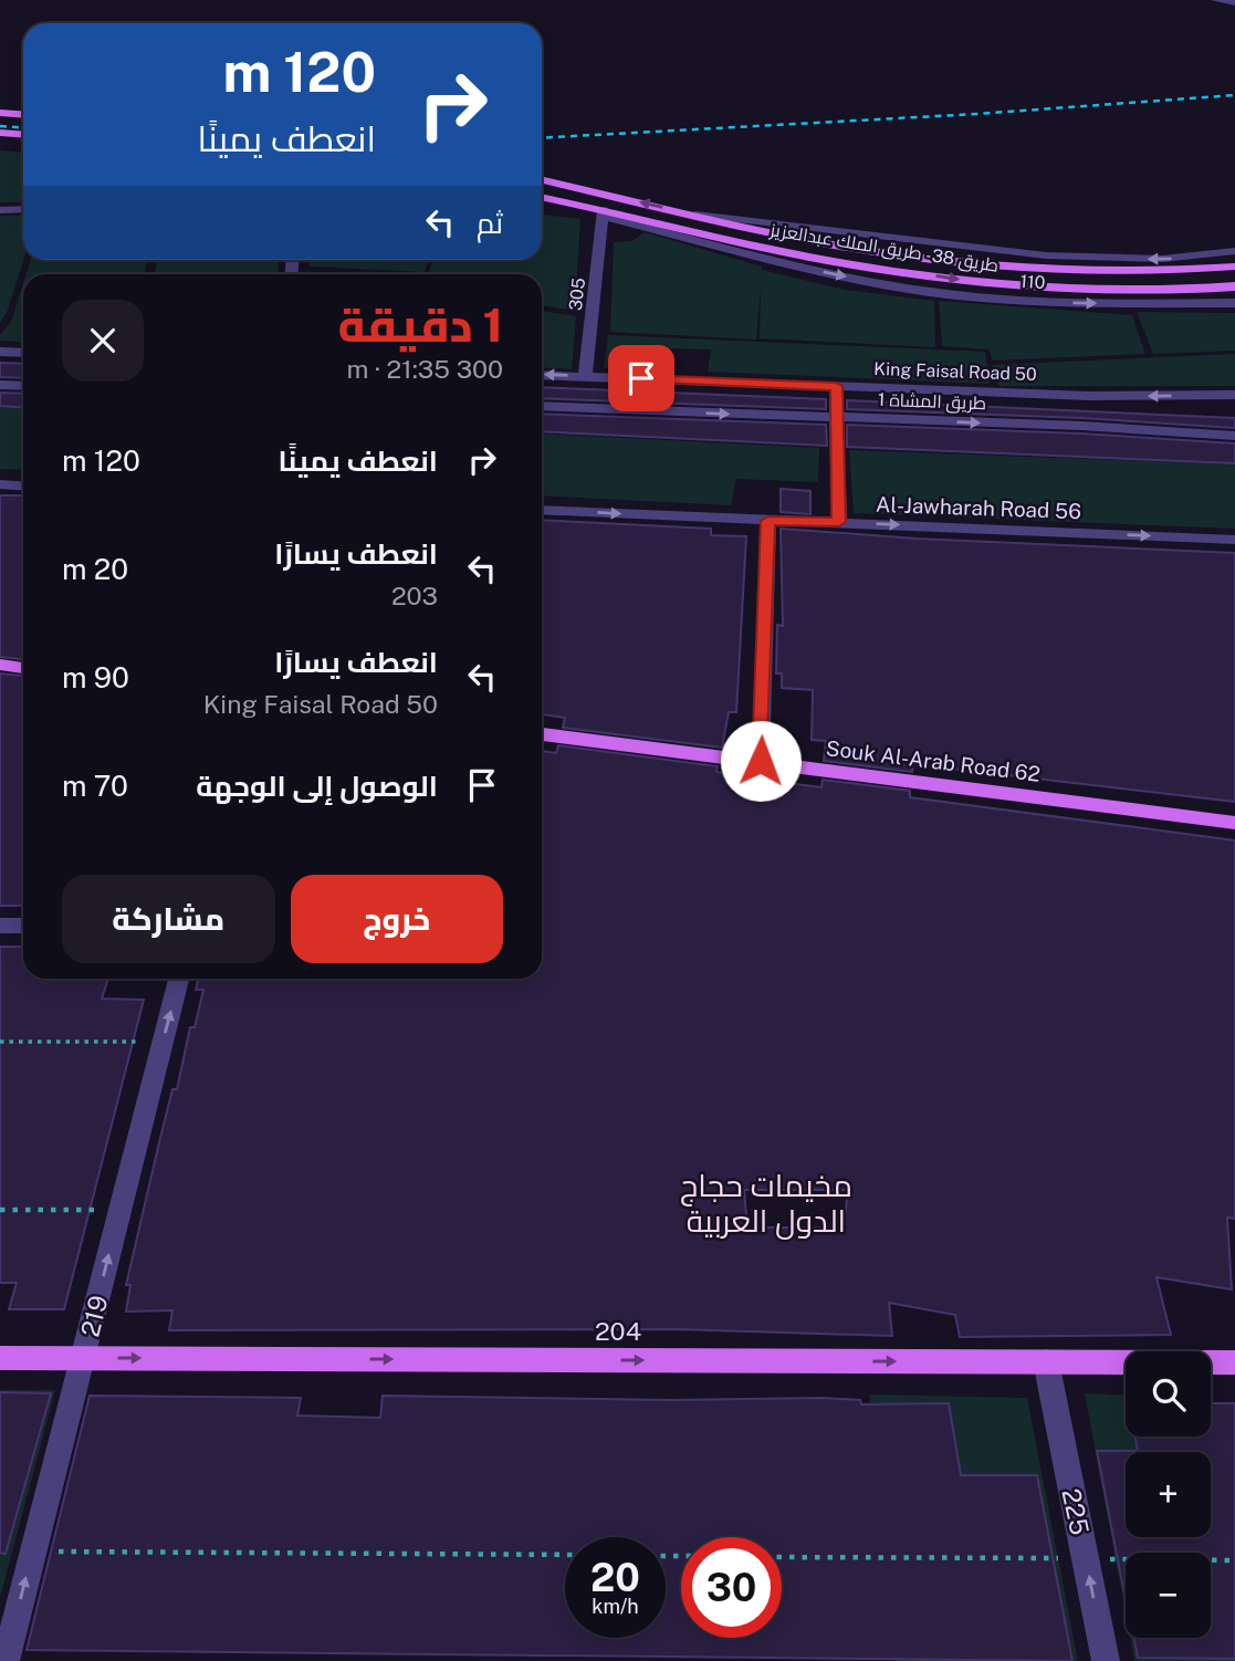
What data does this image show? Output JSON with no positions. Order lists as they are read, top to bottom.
{
  "streets": {
    "main road": ["طريق 38 - طريق الملك عبدالعزيز", "Souk Al-Arab Road 62", "204"],
    "street": [
      "110",
      "305",
      "King Faisal Road 50",
      "طريق المشاة 1",
      "Al-Jawharah Road 56",
      "219",
      "225"
    ]
  },
  "crossings": [
    ["طريق 38 - طريق الملك عبدالعزيز", "110"],
    ["طريق 38 - طريق الملك عبدالعزيز", "305"],
    ["110", "305"],
    ["305", "King Faisal Road 50"],
    ["219", "204"],
    ["204", "225"]
  ],
  "one_way": [
    "طريق المشاة 1",
    "Al-Jawharah Road 56",
    "219",
    "204"
  ],
  "districts": ["مخيمات حجاج الدول العربية"],
  "page": {
    "turn": ["120 m", "انعطف يمينًا"],
    "then": "ثم",
    "heading": ["1 دقيقة", "300 m · 21:35"],
    "list": [
      {
        "name": "انعطف يمينًا",
        "value": "120 m"
      },
      {
        "name": "انعطف يسارًا",
        "note": "203",
        "value": "20 m"
      },
      {
        "name": "انعطف يسارًا",
        "note": "King Faisal Road 50",
        "value": "90 m"
      },
      {
        "name": "الوصول إلى الوجهة",
        "value": "70 m"
      }
    ],
    "buttons": ["خروج", "مشاركة"],
    "map_buttons": ["+", "−"],
    "speed": "20 km/h",
    "limit": "30"
  }
}
